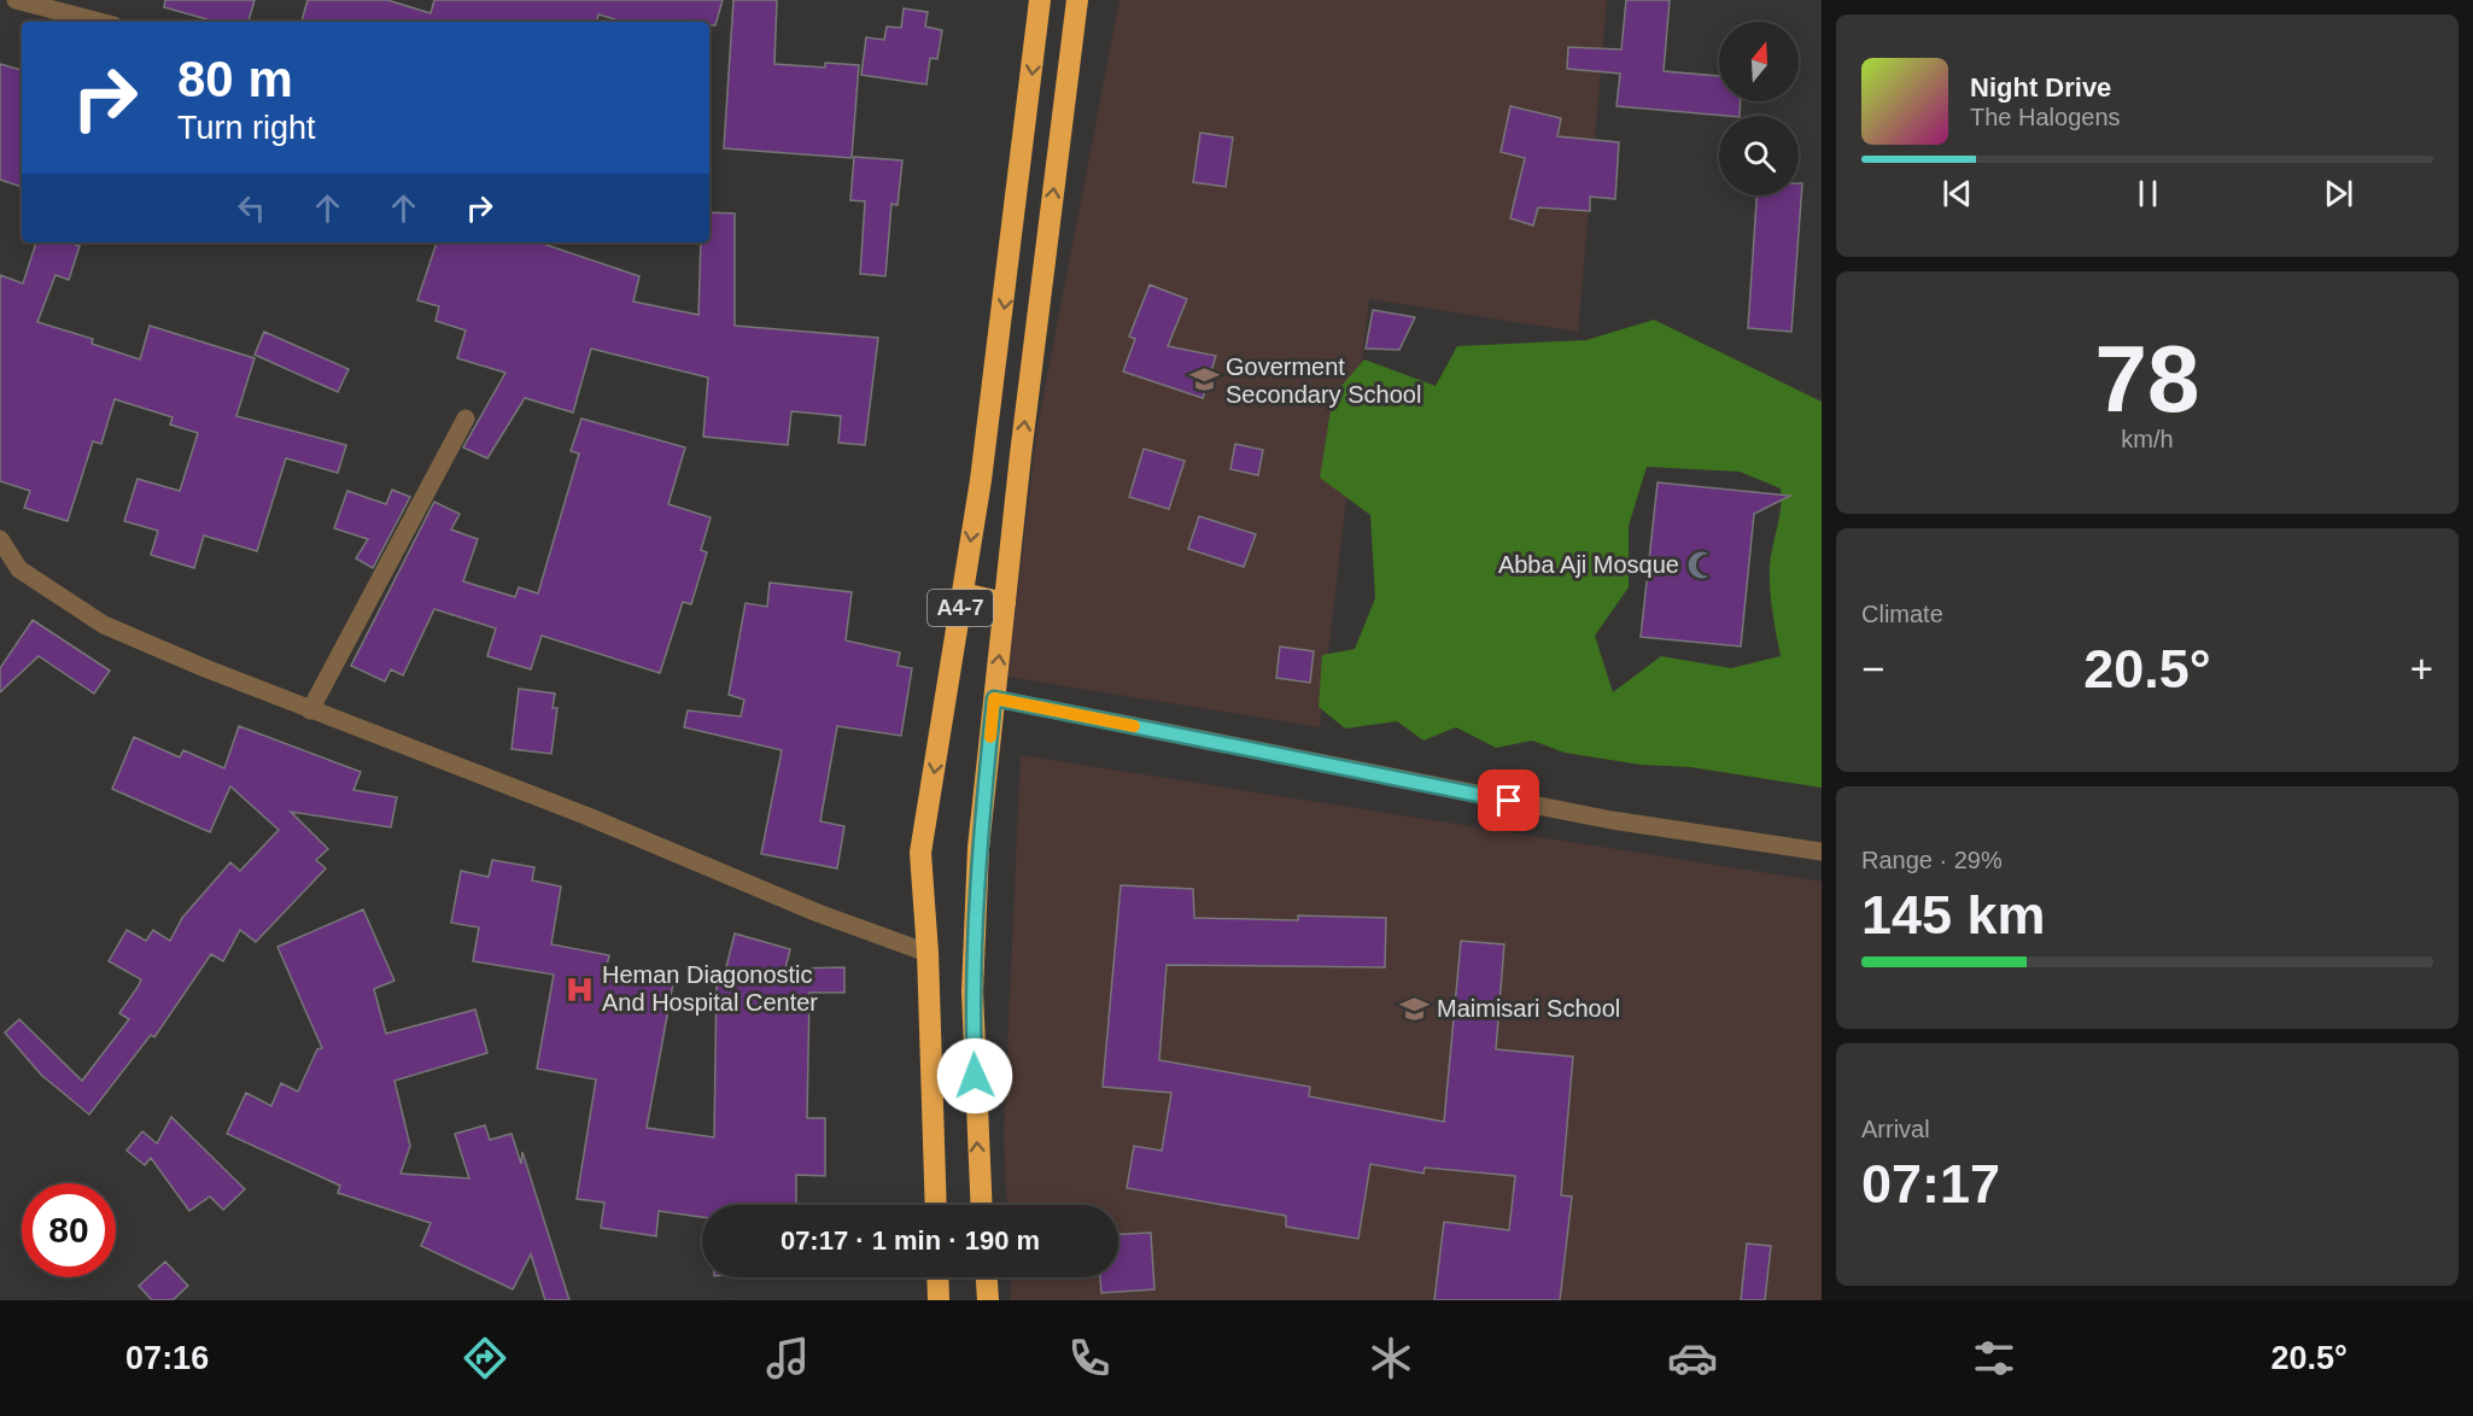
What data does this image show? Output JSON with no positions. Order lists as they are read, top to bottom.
{
  "streets": {
    "highway": ["A4-7"]
  },
  "places": {
    "school or university": ["Goverment Secondary School", "Maimisari School"],
    "mosque": ["Abba Aji Mosque"],
    "hospital": ["Heman Diagonostic And Hospital Center"]
  },
  "north": "top",
  "page": {
    "turn": ["80 m", "Turn right"],
    "song": ["Night Drive", "The Halogens"],
    "tile": [
      ["78", "km/h"],
      "Climate",
      ["Range · 29%", "145 km"],
      ["Arrival", "07:17"]
    ],
    "heat": ["−", "20.5°", "+"],
    "limit": "80",
    "trip": "07:17 · 1 min · 190 m",
    "tabs": ["07:16", "20.5°"]
  }
}
